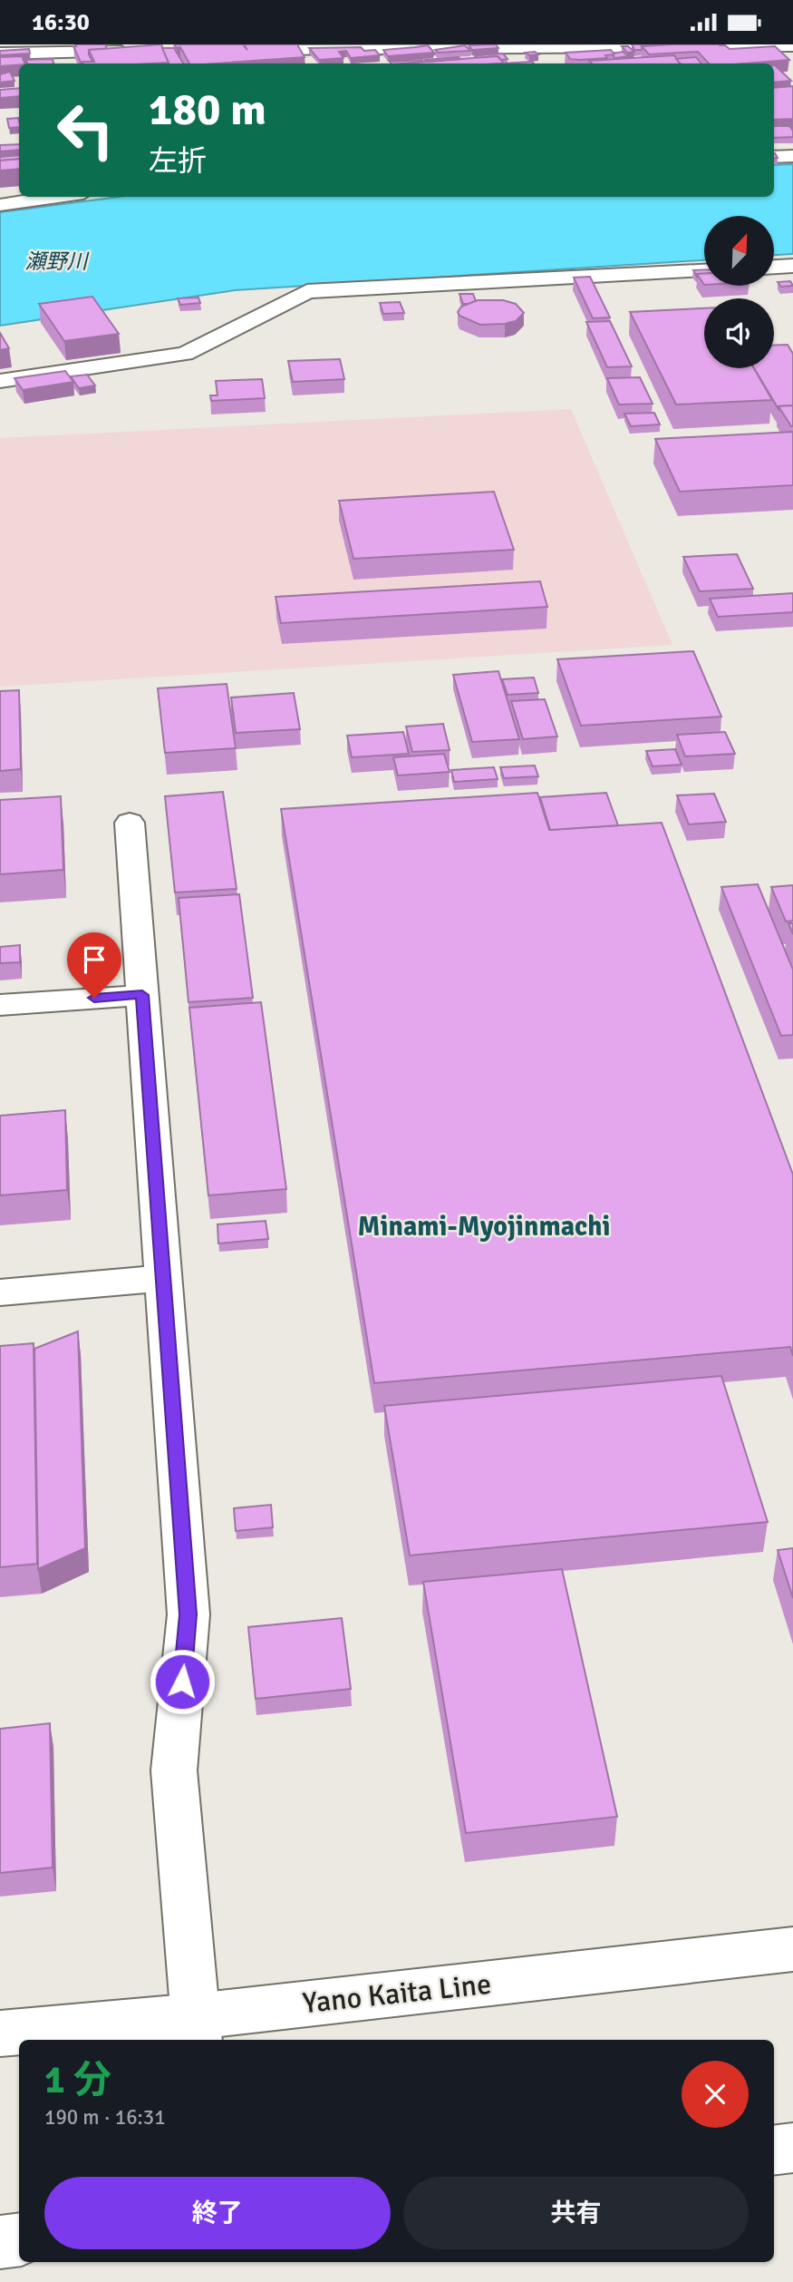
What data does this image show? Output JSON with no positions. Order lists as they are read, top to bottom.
{
  "streets": {
    "street": ["Yano Kaita Line"]
  },
  "districts": ["Minami-Myojinmachi"],
  "water": ["瀬野川"],
  "north": "top right",
  "page": {
    "status": "16:30",
    "turn": ["180 m", "左折"],
    "heading": ["1 分", "190 m · 16:31"],
    "buttons": ["終了", "共有"]
  }
}
